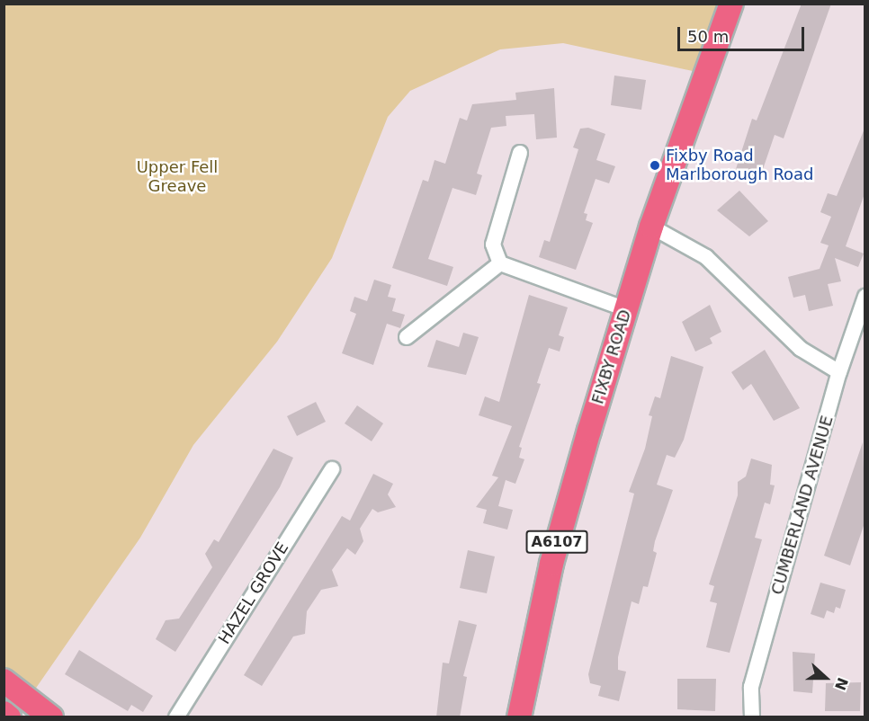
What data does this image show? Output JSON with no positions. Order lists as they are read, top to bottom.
{
  "streets": {
    "main road": ["FIXBY ROAD", "A6107"],
    "street": ["CUMBERLAND AVENUE", "HAZEL GROVE"]
  },
  "parks": ["Upper Fell Greave"],
  "places": ["Fixby Road Marlborough Road"],
  "scale_bar": "50 m",
  "north": "right"
}
